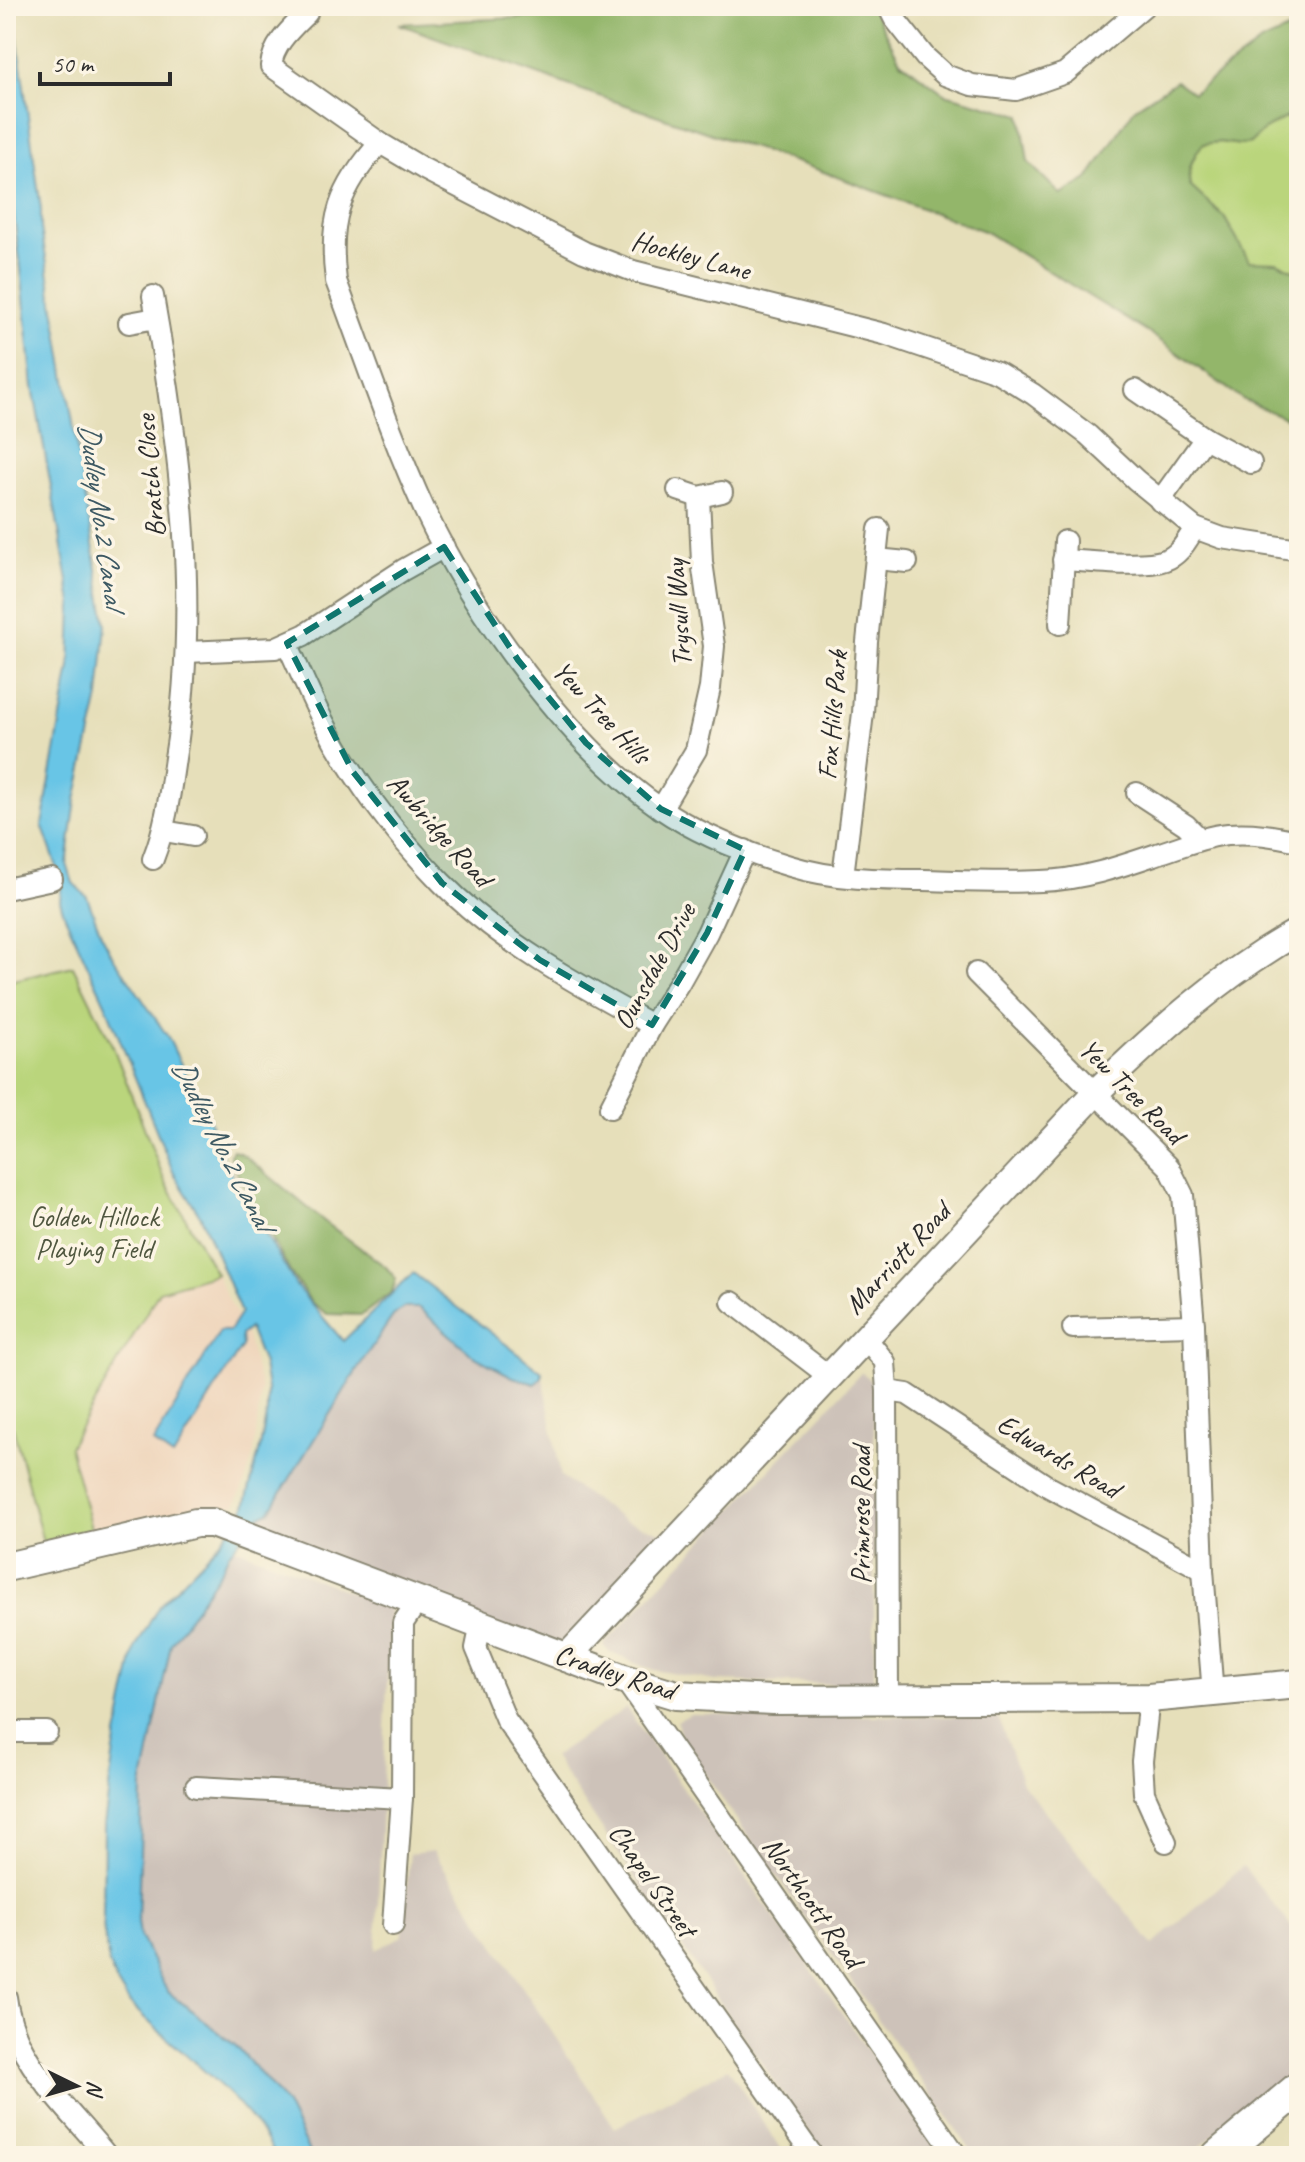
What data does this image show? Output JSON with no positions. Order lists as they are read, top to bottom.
{
  "streets": {
    "main road": ["Cradley Road"],
    "street": [
      "Hockley Lane",
      "Bratch Close",
      "Trysull Way",
      "Yew Tree Hills",
      "Fox Hills Park",
      "Awbridge Road",
      "Ounsdale Drive",
      "Yew Tree Road",
      "Marriott Road",
      "Edwards Road",
      "Primrose Road",
      "Chapel Street",
      "Northcott Road"
    ]
  },
  "crossings": [
    ["Hockley Lane", "Yew Tree Hills"],
    ["Trysull Way", "Yew Tree Hills"],
    ["Yew Tree Hills", "Fox Hills Park"],
    ["Yew Tree Hills", "Ounsdale Drive"],
    ["Awbridge Road", "Ounsdale Drive"],
    ["Yew Tree Road", "Marriott Road"],
    ["Yew Tree Road", "Edwards Road"],
    ["Yew Tree Road", "Cradley Road"],
    ["Marriott Road", "Primrose Road"],
    ["Marriott Road", "Cradley Road"],
    ["Edwards Road", "Primrose Road"],
    ["Primrose Road", "Cradley Road"],
    ["Cradley Road", "Chapel Street"],
    ["Cradley Road", "Northcott Road"]
  ],
  "water": ["Dudley No.2 Canal"],
  "parks": ["Golden Hillock Playing Field"],
  "scale_bar": "50 m",
  "north": "right"
}
